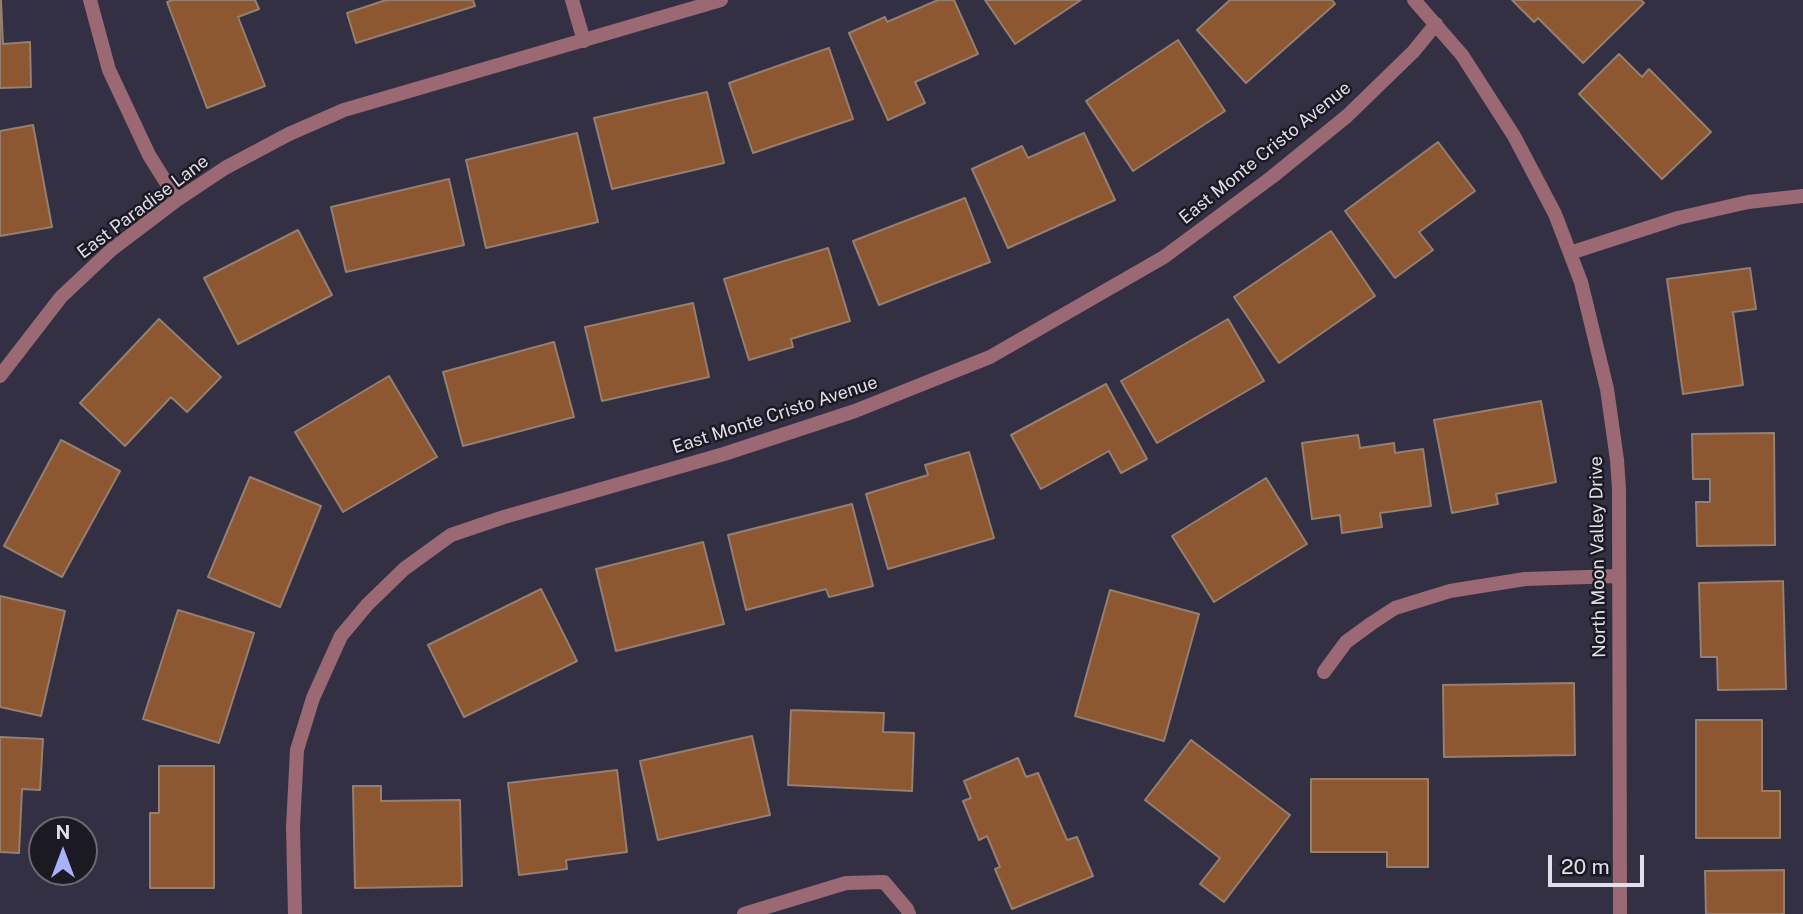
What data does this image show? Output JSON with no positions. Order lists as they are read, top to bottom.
{
  "streets": {
    "street": ["East Monte Cristo Avenue", "East Paradise Lane", "North Moon Valley Drive"]
  },
  "crossings": [
    ["East Monte Cristo Avenue", "North Moon Valley Drive"]
  ],
  "scale_bar": "20 m",
  "north": "top"
}
